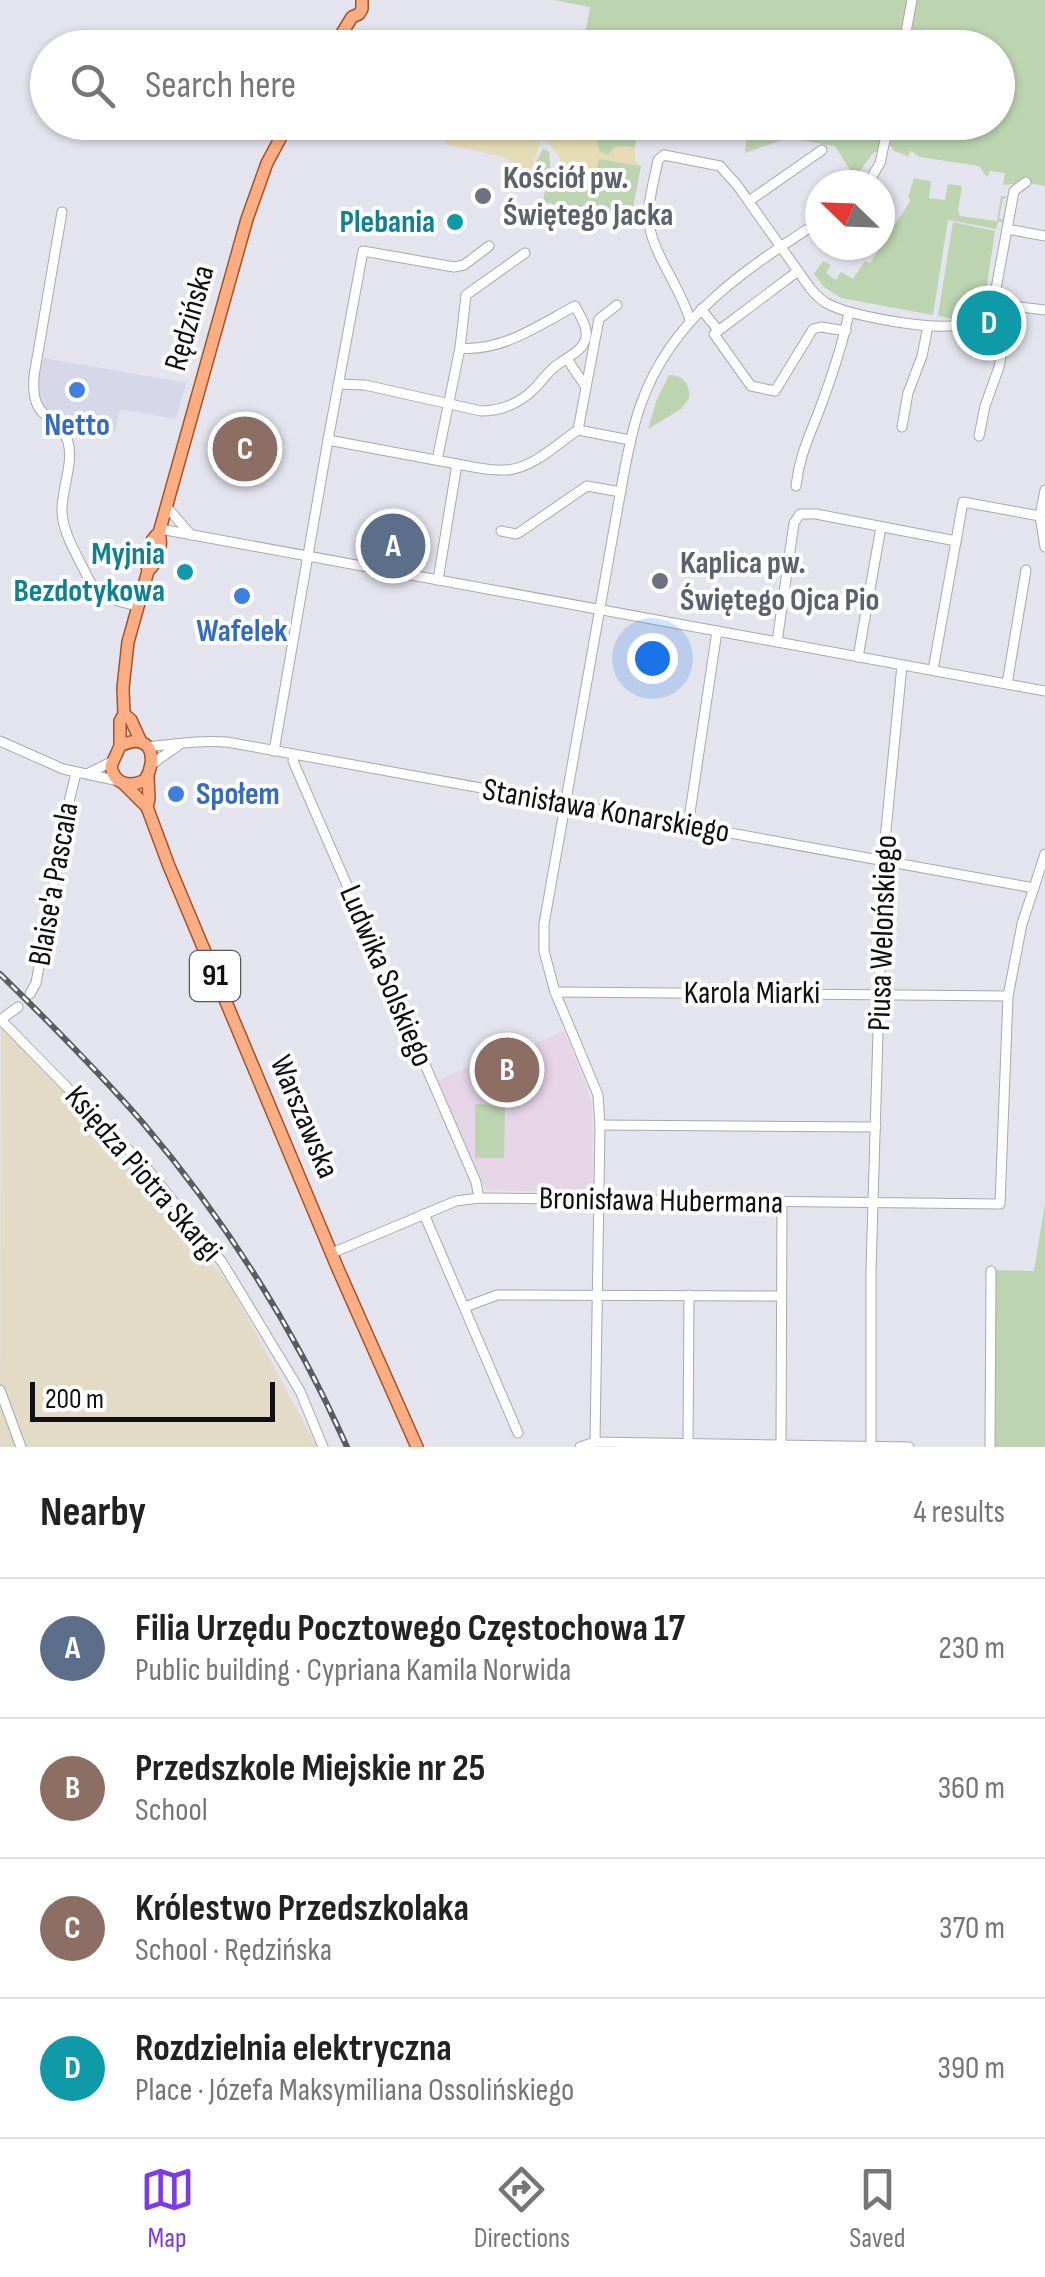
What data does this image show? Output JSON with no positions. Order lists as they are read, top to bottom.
{
  "streets": {
    "main road": ["Rędzińska", "91", "Warszawska"],
    "street": [
      "Stanisława Konarskiego",
      "Blaise'a Pascala",
      "Piusa Welońskiego",
      "Ludwika Solskiego",
      "Karola Miarki",
      "Księdza Piotra Skargi",
      "Bronisława Hubermana"
    ]
  },
  "crossings": [
    ["Stanisława Konarskiego", "Piusa Welońskiego"],
    ["Stanisława Konarskiego", "91"],
    ["Stanisława Konarskiego", "Ludwika Solskiego"],
    ["Stanisława Konarskiego", "Warszawska"],
    ["Blaise'a Pascala", "Księdza Piotra Skargi"],
    ["Piusa Welońskiego", "Karola Miarki"],
    ["Piusa Welońskiego", "Bronisława Hubermana"],
    ["91", "Warszawska"],
    ["Ludwika Solskiego", "Bronisława Hubermana"],
    ["Karola Miarki", "Bronisława Hubermana"],
    ["Warszawska", "Bronisława Hubermana"]
  ],
  "places": [
    "Kościół pw. Świętego Jacka",
    "Plebania",
    "Netto",
    "Myjnia Bezdotykowa",
    "Kaplica pw. Świętego Ojca Pio",
    "Wafelek",
    "Społem"
  ],
  "scale_bar": "200 m",
  "north": "top left",
  "page": {
    "search": "Search here",
    "pins": [
      "D",
      "C",
      "A",
      "B"
    ],
    "scale": "200 m",
    "heading": ["Nearby", "4 results"],
    "list": [
      {
        "mark": "A",
        "name": "Filia Urzędu Pocztowego Częstochowa 17",
        "note": "Public building · Cypriana Kamila Norwida",
        "value": "230 m"
      },
      {
        "mark": "B",
        "name": "Przedszkole Miejskie nr 25",
        "note": "School",
        "value": "360 m"
      },
      {
        "mark": "C",
        "name": "Królestwo Przedszkolaka",
        "note": "School · Rędzińska",
        "value": "370 m"
      },
      {
        "mark": "D",
        "name": "Rozdzielnia elektryczna",
        "note": "Place · Józefa Maksymiliana Ossolińskiego",
        "value": "390 m"
      }
    ],
    "nav": ["Map", "Directions", "Saved"]
  }
}
